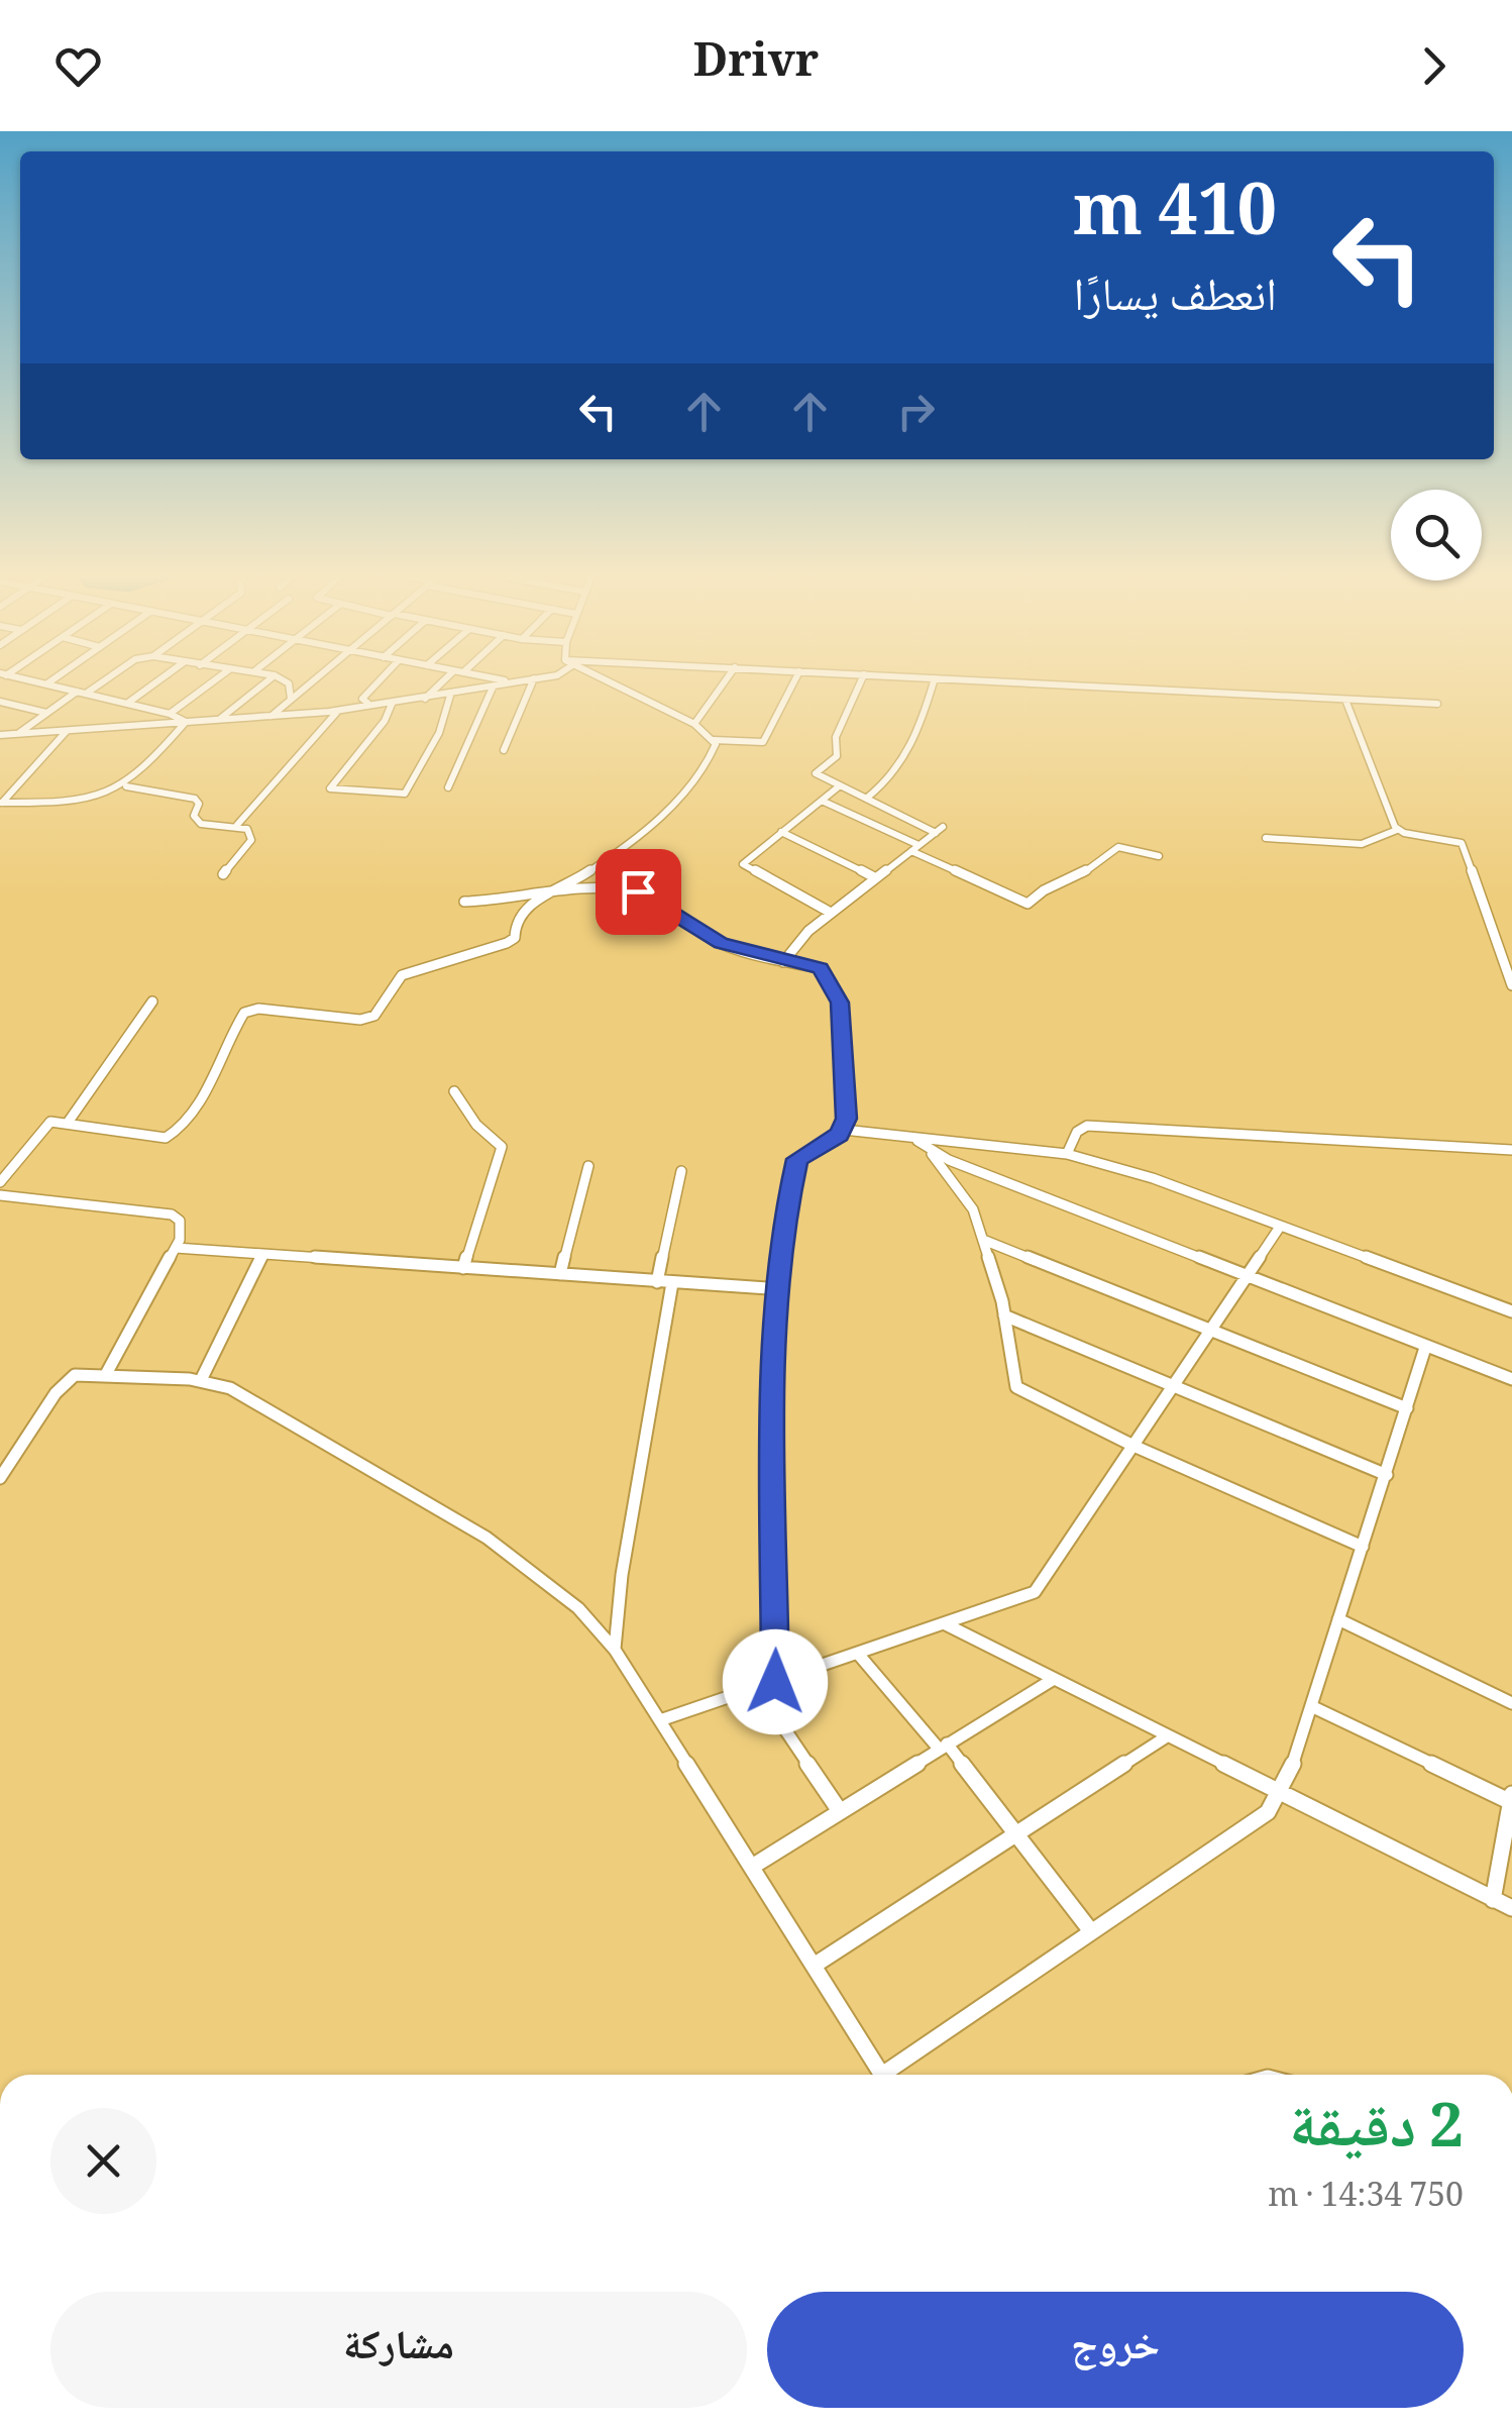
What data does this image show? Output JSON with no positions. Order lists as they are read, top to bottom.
{
  "page": {
    "header": "Drivr",
    "turn": ["410 m", "انعطف يسارًا"],
    "heading": ["2 دقيقة", "750 m · 14:34"],
    "buttons": ["خروج", "مشاركة"]
  }
}
